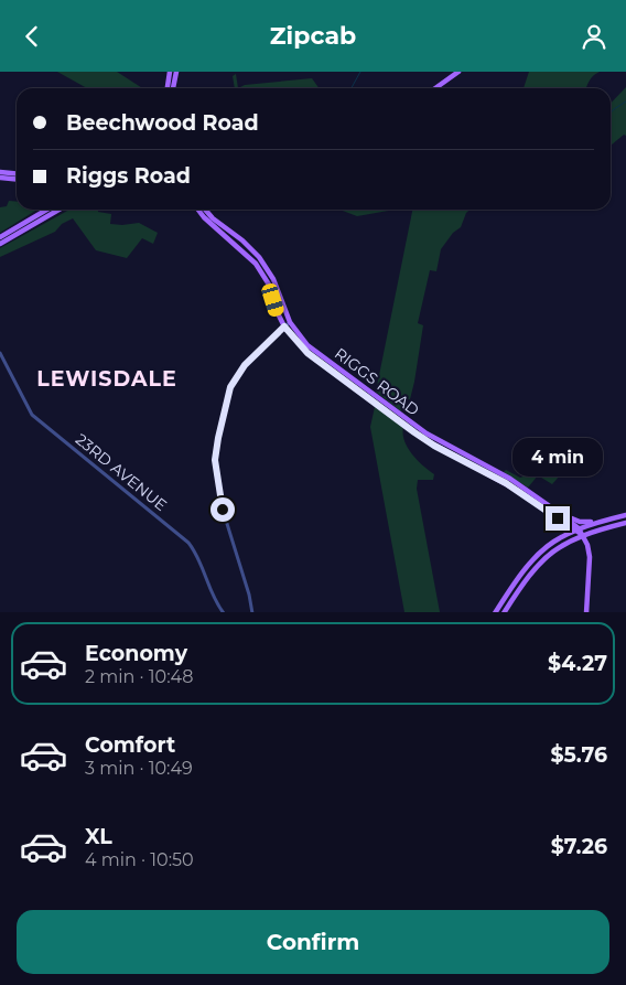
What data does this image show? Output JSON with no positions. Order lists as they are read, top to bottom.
{
  "streets": {
    "main road": ["RIGGS ROAD"],
    "street": ["23RD AVENUE"]
  },
  "districts": ["LEWISDALE"],
  "page": {
    "header": "Zipcab",
    "banner": ["Beechwood Road", "Riggs Road"],
    "bubble": "4 min",
    "list": [
      {
        "name": "Economy",
        "note": "2 min · 10:48",
        "value": "$4.27"
      },
      {
        "name": "Comfort",
        "note": "3 min · 10:49",
        "value": "$5.76"
      },
      {
        "name": "XL",
        "note": "4 min · 10:50",
        "value": "$7.26"
      }
    ],
    "buttons": "Confirm"
  }
}
